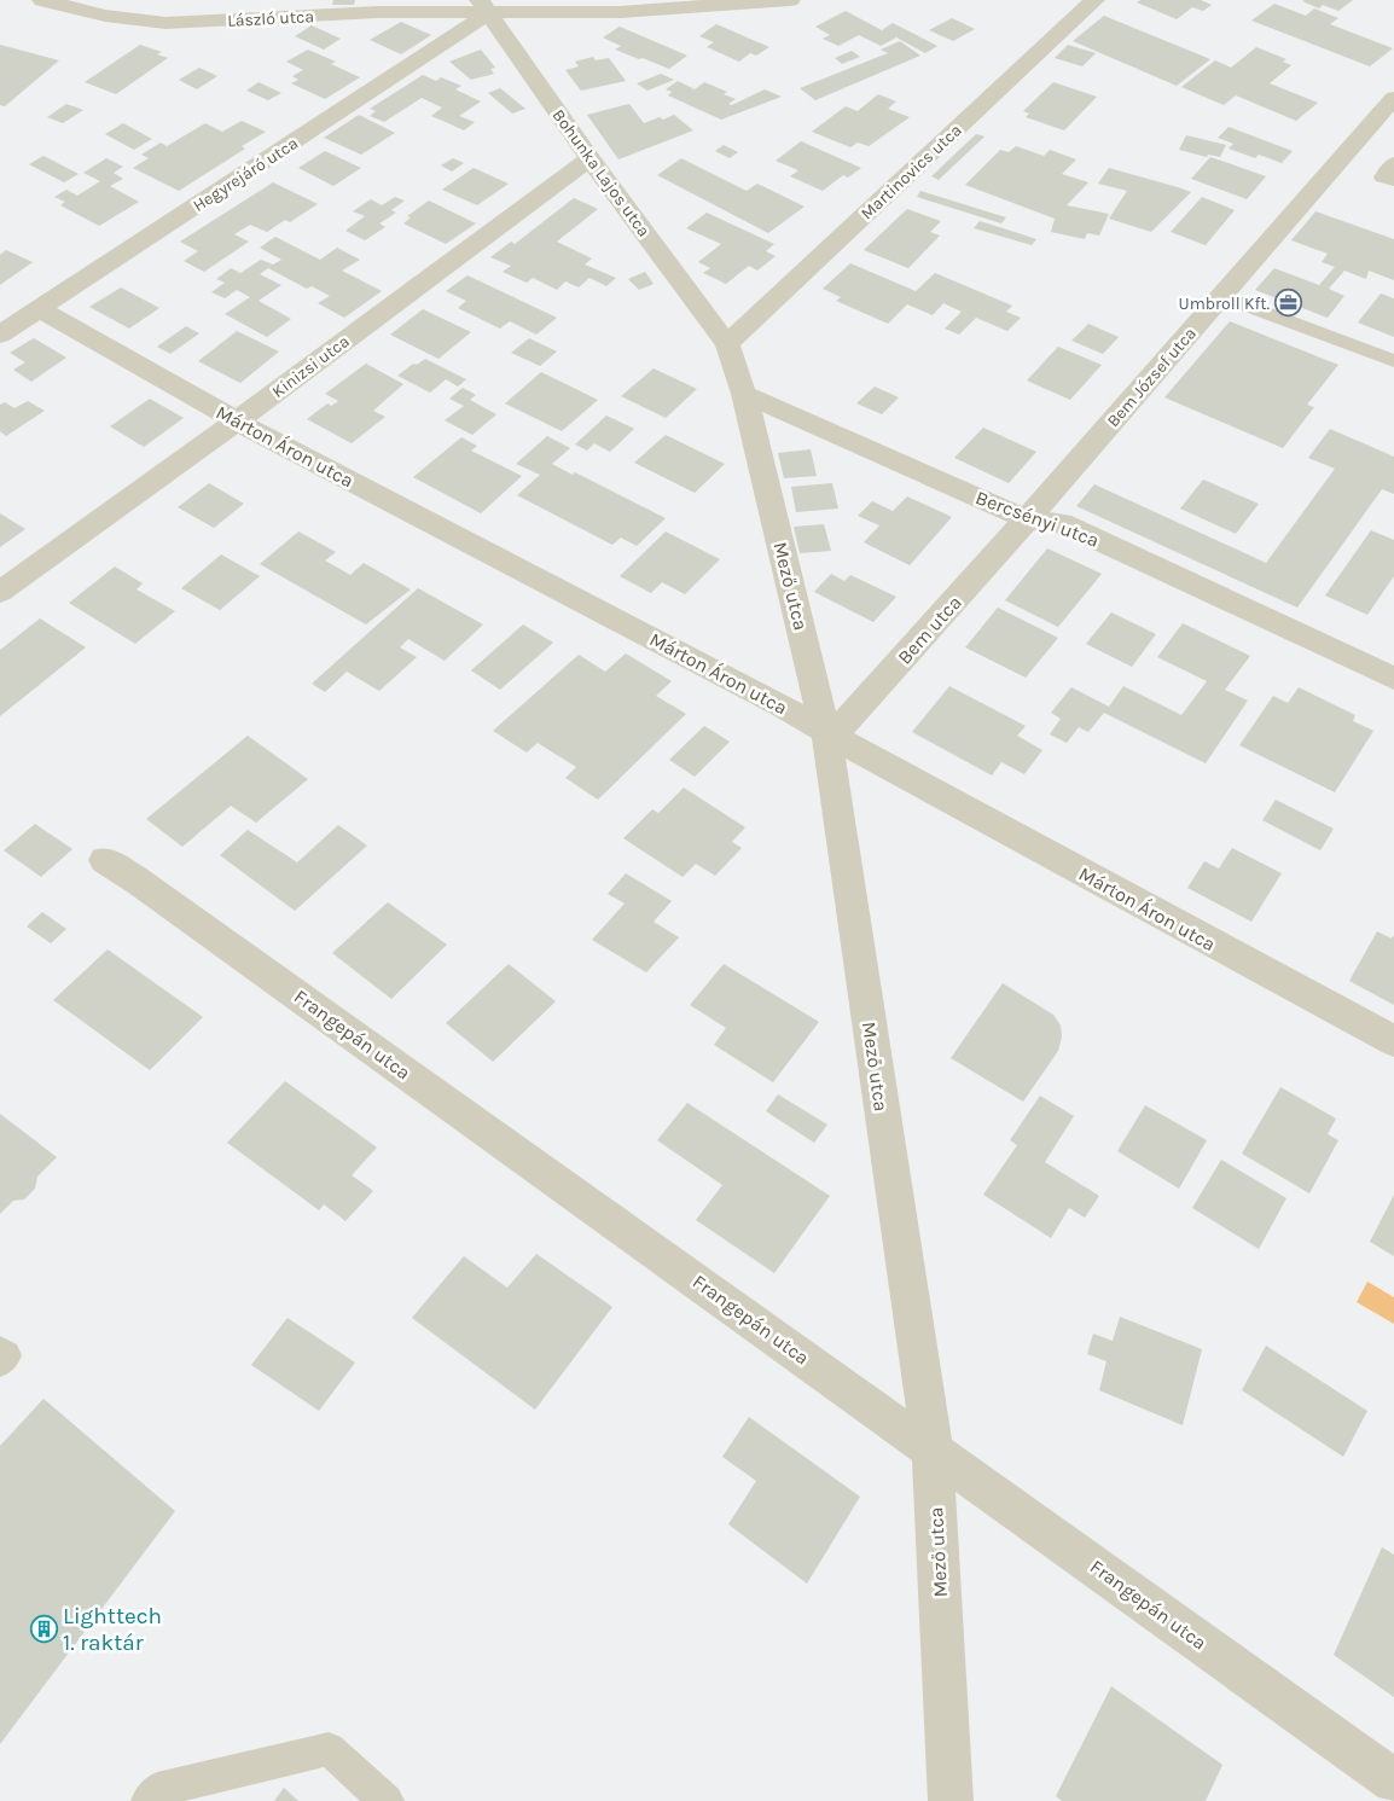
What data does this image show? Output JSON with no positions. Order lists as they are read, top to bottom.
{
  "streets": {
    "street": [
      "László utca",
      "Martinovics utca",
      "Bohunka Lajos utca",
      "Hegyrejáró utca",
      "Kinizsi utca",
      "Bem József utca",
      "Márton Áron utca",
      "Bercsényi utca",
      "Mező utca",
      "Bem utca",
      "Frangepán utca"
    ]
  },
  "crossings": [
    ["László utca", "Bohunka Lajos utca"],
    ["László utca", "Hegyrejáró utca"],
    ["Martinovics utca", "Bohunka Lajos utca"],
    ["Martinovics utca", "Mező utca"],
    ["Bohunka Lajos utca", "Hegyrejáró utca"],
    ["Bohunka Lajos utca", "Kinizsi utca"],
    ["Bohunka Lajos utca", "Mező utca"],
    ["Hegyrejáró utca", "Márton Áron utca"],
    ["Kinizsi utca", "Márton Áron utca"],
    ["Bem József utca", "Bercsényi utca"],
    ["Bem József utca", "Bem utca"],
    ["Márton Áron utca", "Mező utca"],
    ["Márton Áron utca", "Bem utca"],
    ["Bercsényi utca", "Mező utca"],
    ["Bercsényi utca", "Bem utca"],
    ["Mező utca", "Bem utca"],
    ["Mező utca", "Frangepán utca"]
  ],
  "places": {
    "office": ["Umbroll Kft."],
    "building": ["Lighttech 1. raktár"]
  }
}
